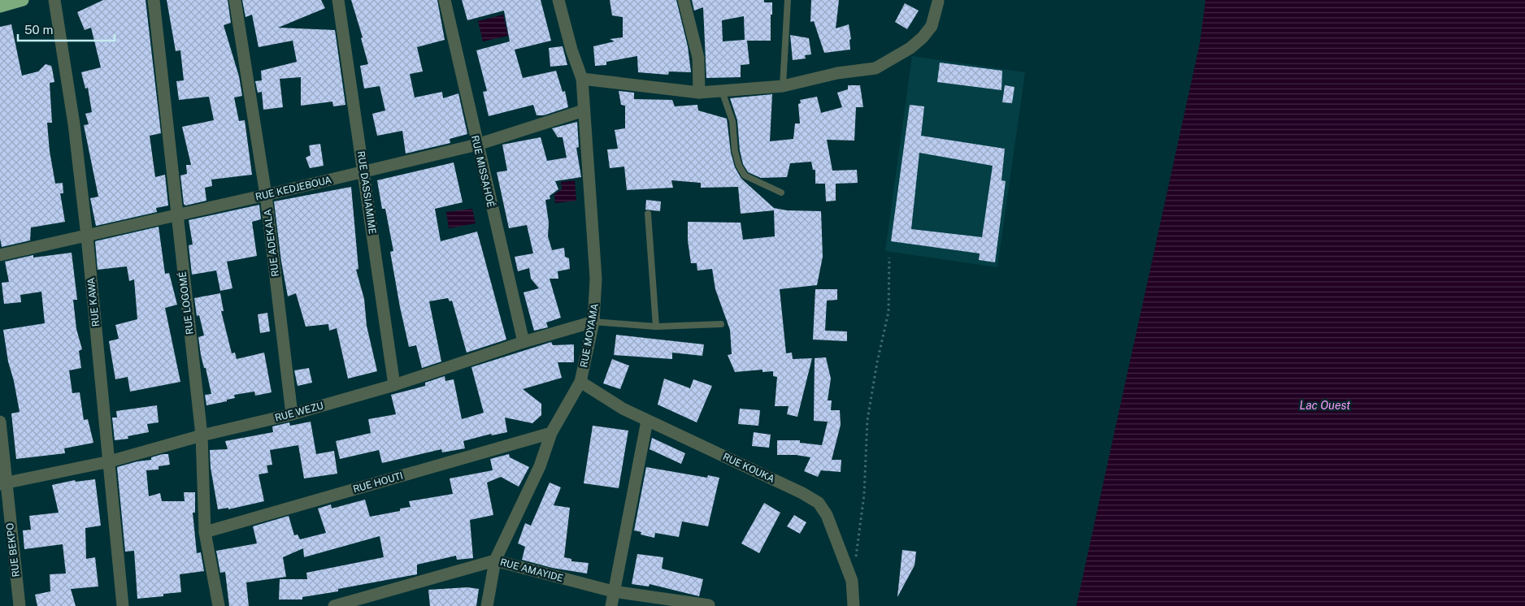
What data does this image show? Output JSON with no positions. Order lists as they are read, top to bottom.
{
  "streets": {
    "street": [
      "RUE MISSAHOÉ",
      "RUE KEDJEBOUA",
      "RUE DASSIAMIME",
      "RUE ADEKALA",
      "RUE KAWA",
      "RUE LOGOMÉ",
      "RUE MOYAMA",
      "RUE WEZU",
      "RUE KOUKA",
      "RUE HOUTI",
      "RUE BEKPO",
      "RUE AMAYIDE"
    ]
  },
  "crossings": [
    ["RUE MISSAHOÉ", "RUE KEDJEBOUA"],
    ["RUE MISSAHOÉ", "RUE WEZU"],
    ["RUE KEDJEBOUA", "RUE DASSIAMIME"],
    ["RUE KEDJEBOUA", "RUE ADEKALA"],
    ["RUE KEDJEBOUA", "RUE KAWA"],
    ["RUE KEDJEBOUA", "RUE LOGOMÉ"],
    ["RUE KEDJEBOUA", "RUE MOYAMA"],
    ["RUE DASSIAMIME", "RUE WEZU"],
    ["RUE ADEKALA", "RUE WEZU"],
    ["RUE KAWA", "RUE WEZU"],
    ["RUE LOGOMÉ", "RUE WEZU"],
    ["RUE LOGOMÉ", "RUE HOUTI"],
    ["RUE MOYAMA", "RUE WEZU"],
    ["RUE MOYAMA", "RUE KOUKA"],
    ["RUE MOYAMA", "RUE HOUTI"],
    ["RUE MOYAMA", "RUE AMAYIDE"],
    ["RUE WEZU", "RUE BEKPO"]
  ],
  "water": ["Lac Ouest"],
  "scale_bar": "50 m"
}
